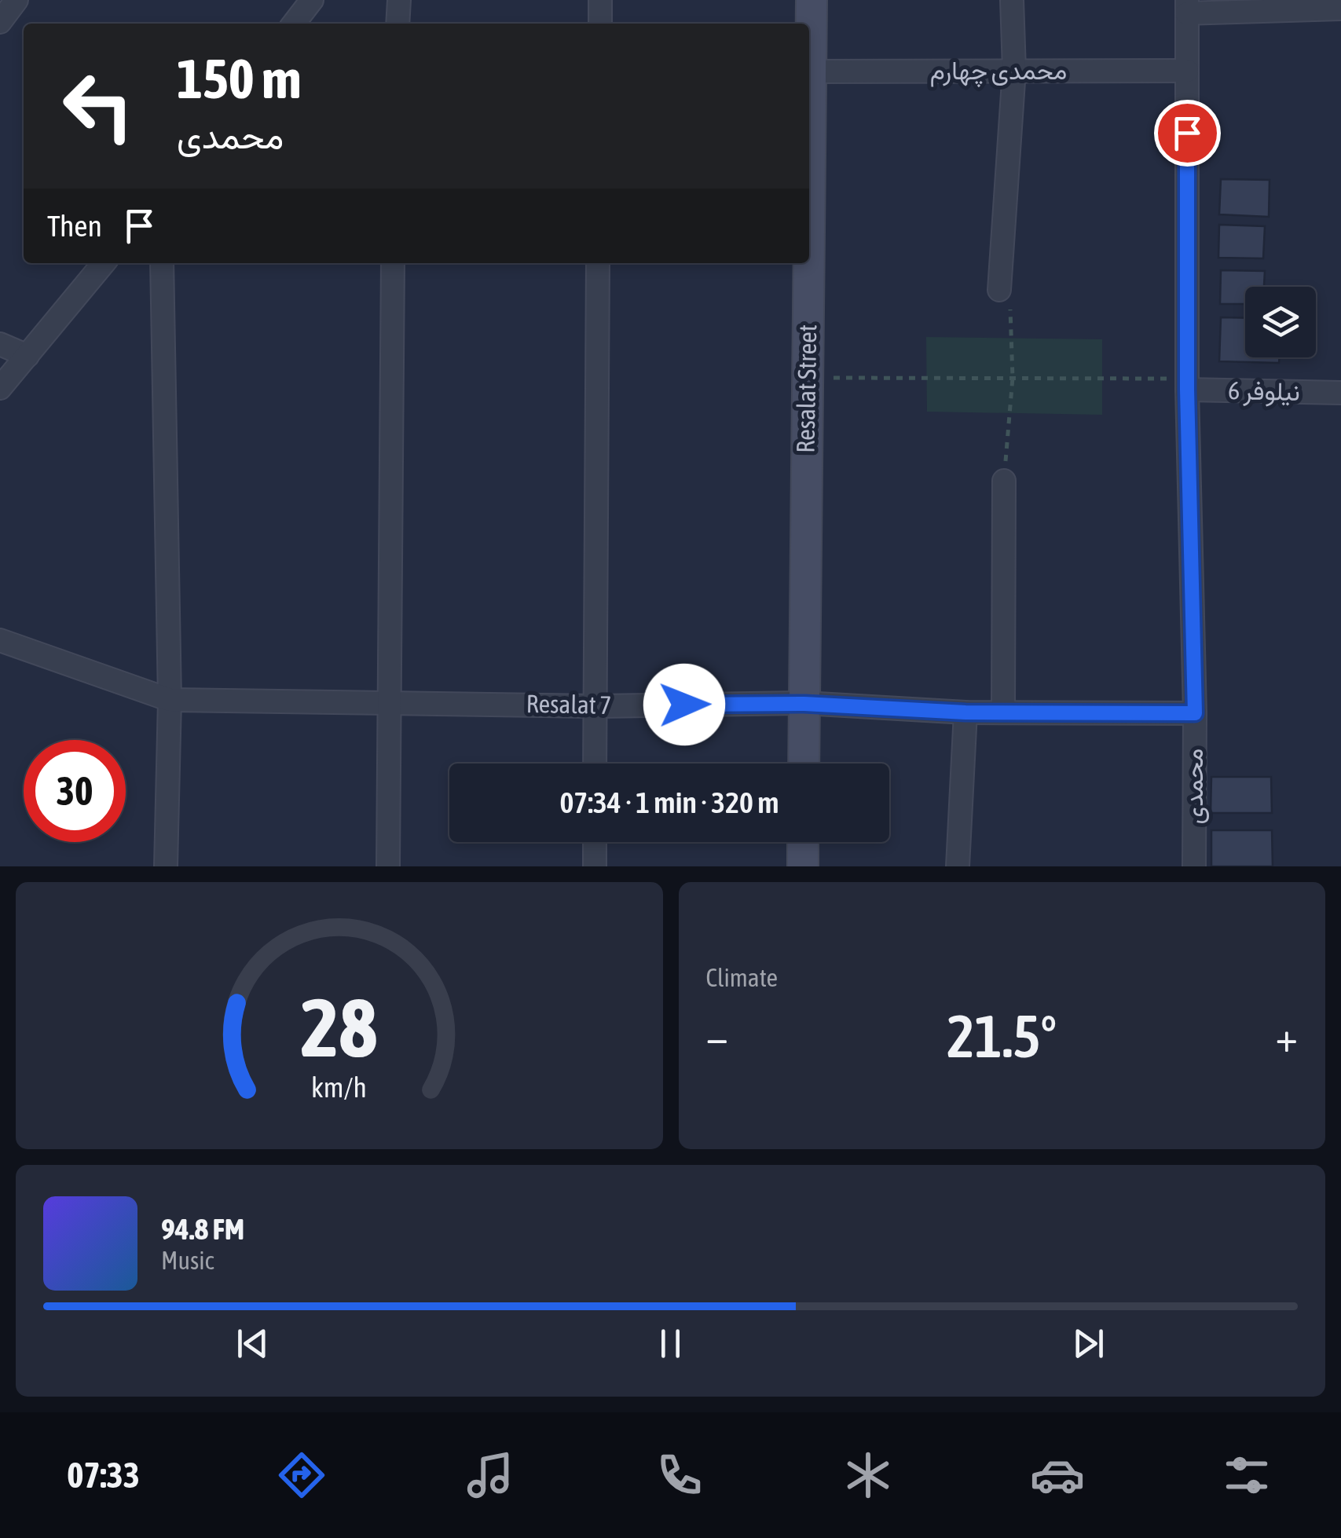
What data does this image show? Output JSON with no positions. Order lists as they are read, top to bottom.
{
  "streets": {
    "main road": ["Resalat Street"],
    "street": [
      "محمدی چهارم",
      "نیلوفر 6",
      "Resalat 7",
      "محمدی"
    ]
  },
  "crossings": [
    ["محمدی چهارم", "محمدی"],
    ["Resalat Street", "Resalat 7"],
    ["نیلوفر 6", "محمدی"],
    ["Resalat 7", "محمدی"]
  ],
  "page": {
    "turn": ["150 m", "محمدی"],
    "then": "Then",
    "limit": "30",
    "trip": "07:34 · 1 min · 320 m",
    "tile": "Climate",
    "heat": ["−", "21.5°", "+"],
    "song": ["94.8 FM", "Music"],
    "tabs": "07:33",
    "gauge": ["28", "km/h"]
  }
}
